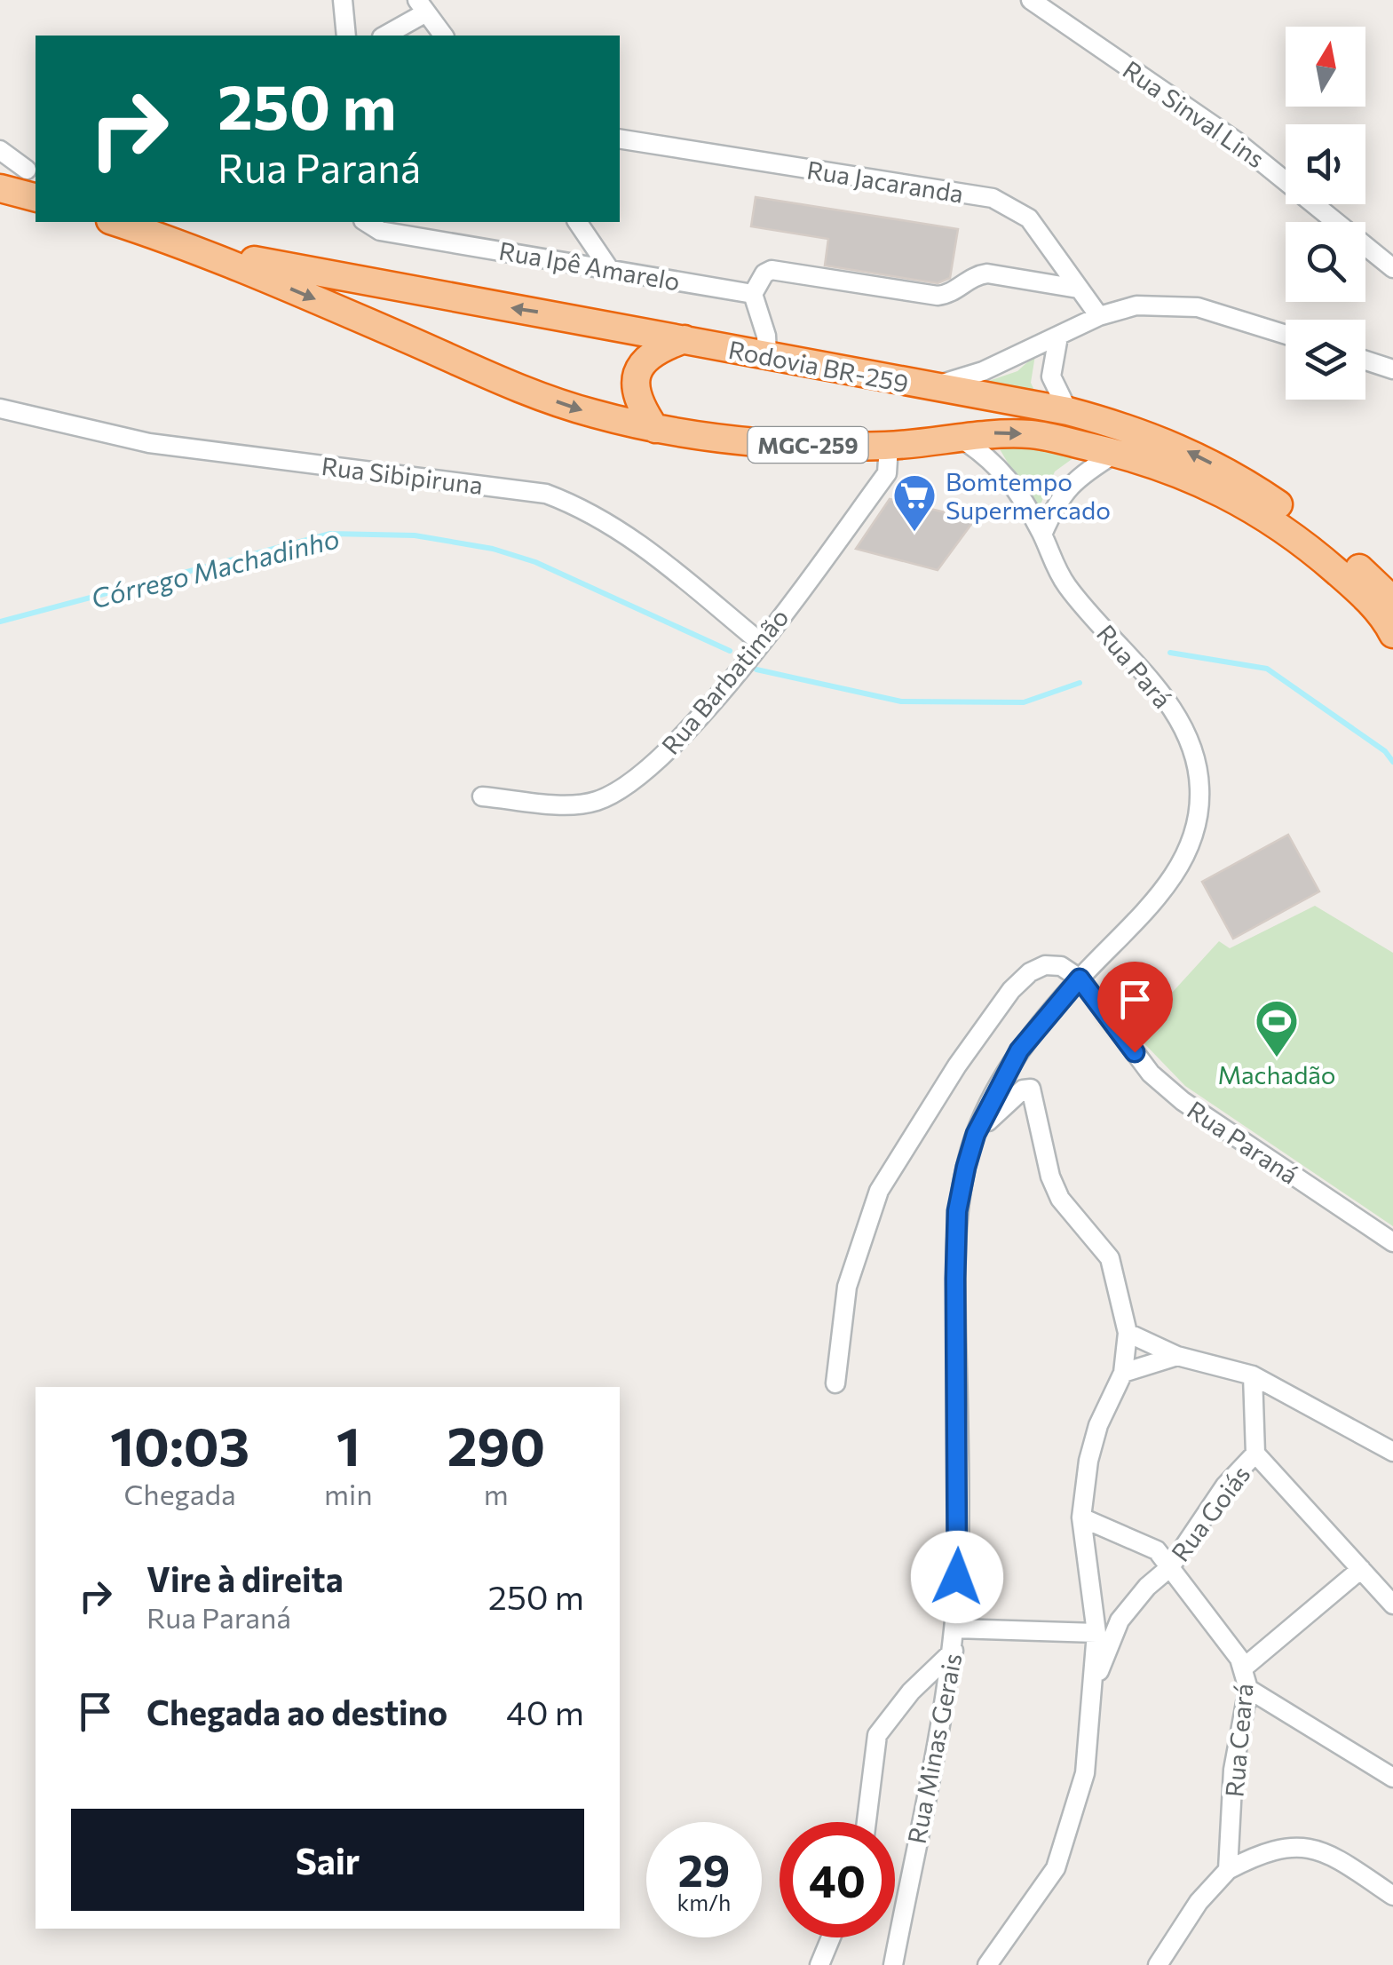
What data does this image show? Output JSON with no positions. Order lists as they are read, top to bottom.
{
  "streets": {
    "highway": ["Rodovia BR-259", "MGC-259"],
    "street": [
      "Rua Sinval Lins",
      "Rua Jacaranda",
      "Rua Ipê Amarelo",
      "Rua Sibipiruna",
      "Rua Pará",
      "Rua Barbatimão",
      "Rua Paraná",
      "Rua Goiás",
      "Rua Ceará",
      "Rua Minas Gerais"
    ]
  },
  "crossings": [
    ["Rodovia BR-259", "MGC-259"],
    ["MGC-259", "Rua Pará"],
    ["MGC-259", "Rua Barbatimão"],
    ["Rua Sibipiruna", "Rua Barbatimão"],
    ["Rua Pará", "Rua Paraná"],
    ["Rua Pará", "Rua Minas Gerais"],
    ["Rua Paraná", "Rua Minas Gerais"],
    ["Rua Goiás", "Rua Ceará"]
  ],
  "water": ["Córrego Machadinho"],
  "places": {
    "supermarket": ["Bomtempo Supermercado"],
    "sports": ["Machadão"]
  },
  "north": "top",
  "page": {
    "turn": ["250 m", "Rua Paraná"],
    "eta": [
      "10:03",
      "Chegada",
      "1",
      "min",
      "290",
      "m"
    ],
    "list": [
      {
        "name": "Vire à direita",
        "note": "Rua Paraná",
        "value": "250 m"
      },
      {
        "name": "Chegada ao destino",
        "value": "40 m"
      }
    ],
    "buttons": "Sair",
    "speed": "29 km/h",
    "limit": "40"
  }
}
